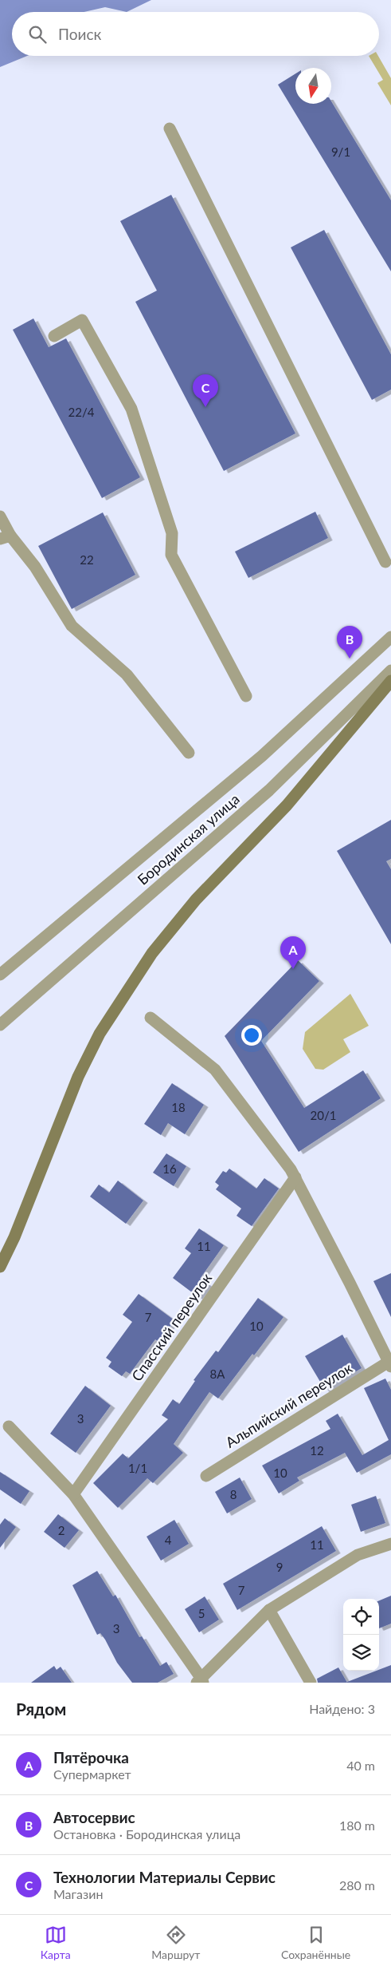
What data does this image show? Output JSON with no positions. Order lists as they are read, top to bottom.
{
  "streets": {
    "street": ["Бородинская улица", "Спасский переулок", "Альпийский переулок"]
  },
  "house_numbers": [
    "9/1",
    "22/4",
    "22",
    "18",
    "20/1",
    "16",
    "11",
    "7",
    "10",
    "8А",
    "3",
    "12",
    "1/1",
    "10",
    "8",
    "2",
    "4",
    "11",
    "9",
    "7",
    "5",
    "3"
  ],
  "north": "bottom",
  "page": {
    "search": "Поиск",
    "pins": ["C", "B", "A"],
    "heading": ["Рядом", "Найдено: 3"],
    "list": [
      {
        "mark": "A",
        "name": "Пятёрочка",
        "note": "Супермаркет",
        "value": "40 m"
      },
      {
        "mark": "B",
        "name": "Автосервис",
        "note": "Остановка · Бородинская улица",
        "value": "180 m"
      },
      {
        "mark": "C",
        "name": "Технологии Материалы Сервис",
        "note": "Магазин",
        "value": "280 m"
      }
    ],
    "nav": ["Карта", "Маршрут", "Сохранённые"]
  }
}
